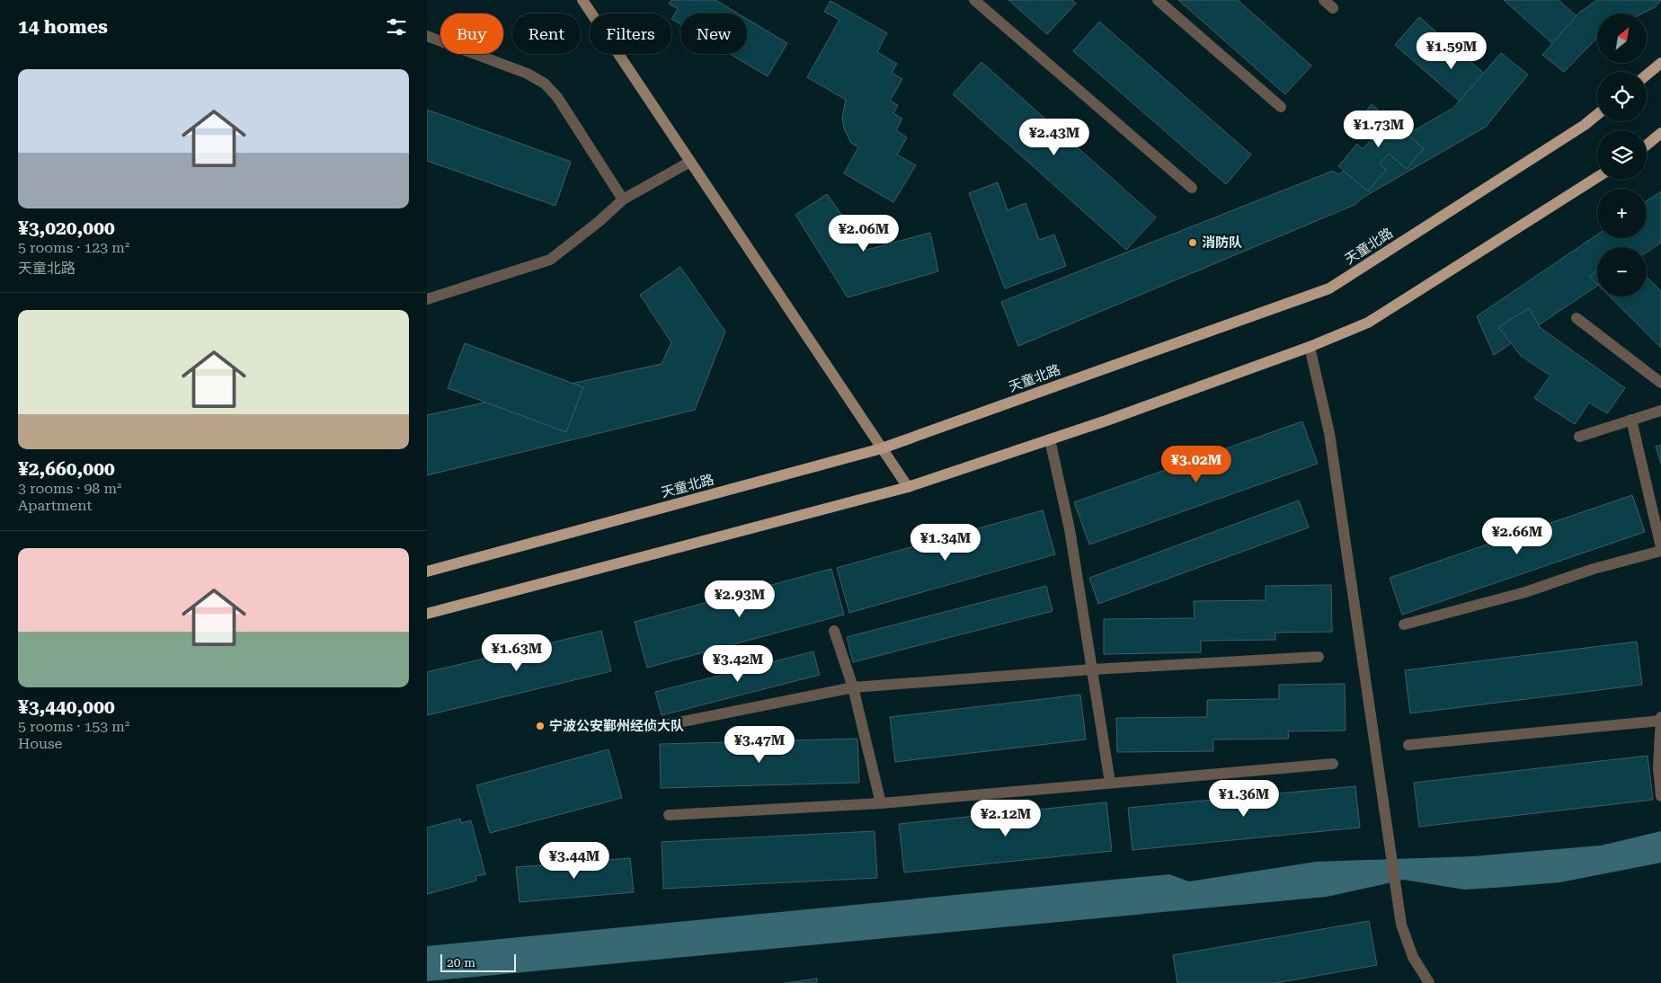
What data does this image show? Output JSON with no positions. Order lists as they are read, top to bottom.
{
  "streets": {
    "main road": ["天童北路"]
  },
  "places": ["消防队", "宁波公安鄞州经侦大队"],
  "scale_bar": "20 m",
  "north": "top right",
  "page": {
    "heading": "14 homes",
    "map_buttons": ["+", "−"],
    "chip": [
      "Buy",
      "Rent",
      "Filters",
      "New"
    ],
    "price": [
      "¥1.59M",
      "¥1.73M",
      "¥2.43M",
      "¥2.06M",
      "¥3.02M",
      "¥2.66M",
      "¥1.34M",
      "¥2.93M",
      "¥1.63M",
      "¥3.42M",
      "¥3.47M",
      "¥1.36M",
      "¥2.12M",
      "¥3.44M"
    ],
    "list": [
      {
        "name": "¥3,020,000",
        "note": "5 rooms · 123 m² · 天童北路"
      },
      {
        "name": "¥2,660,000",
        "note": "3 rooms · 98 m² · Apartment"
      },
      {
        "name": "¥3,440,000",
        "note": "5 rooms · 153 m² · House"
      }
    ],
    "scale": "20 m"
  }
}
